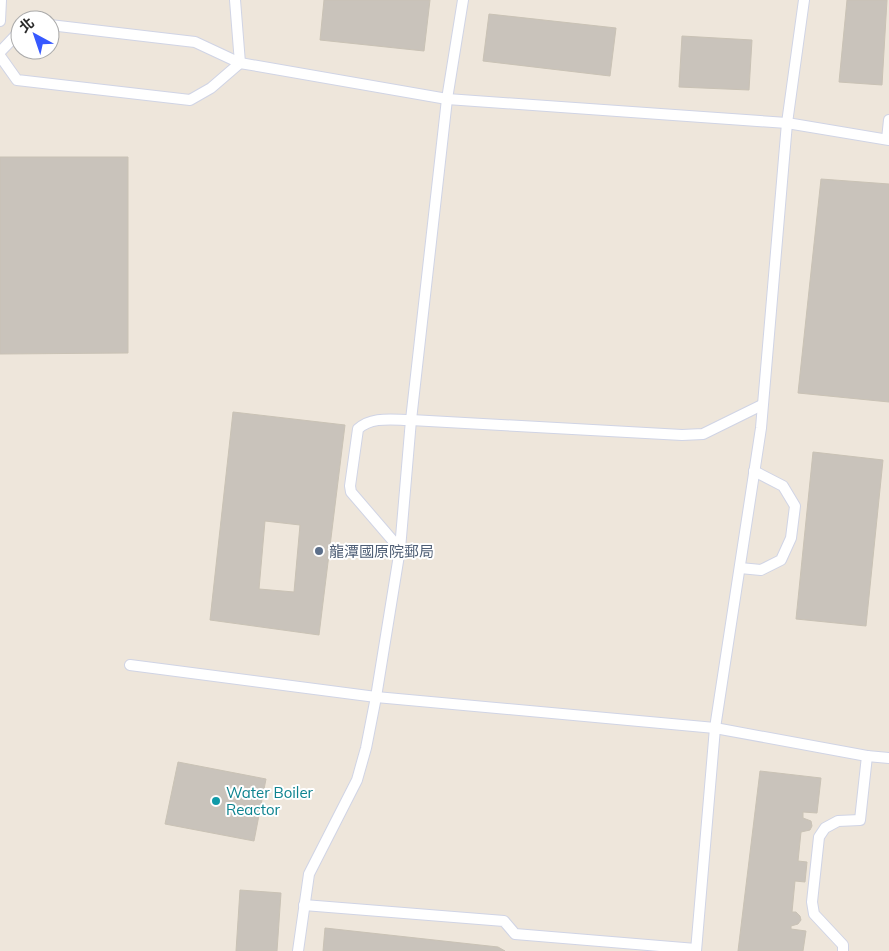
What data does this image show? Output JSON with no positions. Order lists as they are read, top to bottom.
{
  "places": ["龍潭國原院郵局", "Water Boiler Reactor"],
  "north": "top left"
}
